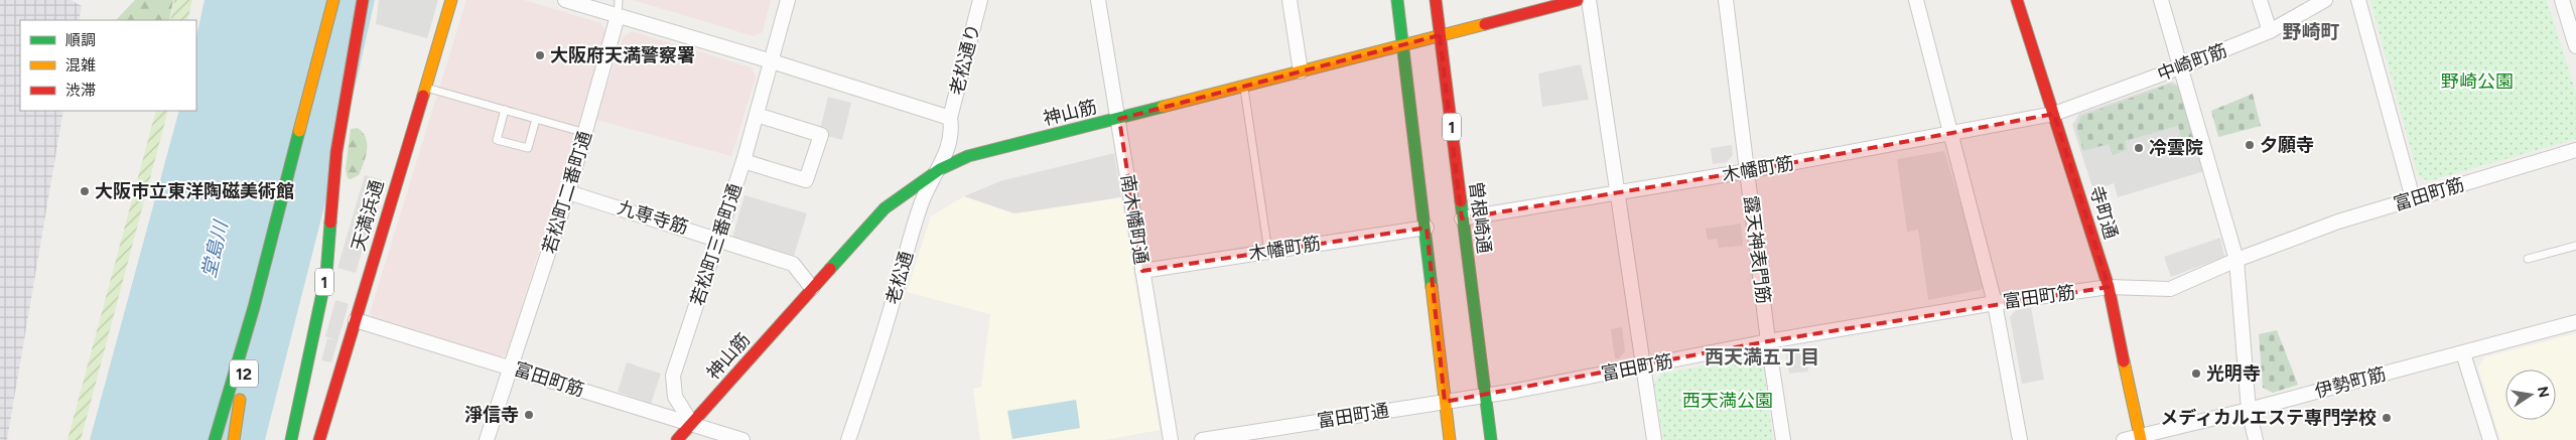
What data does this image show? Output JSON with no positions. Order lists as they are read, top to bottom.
{
  "streets": {
    "main road": [
      "神山筋",
      "1",
      "寺町通",
      "天満浜通",
      "曽根崎通",
      "12"
    ],
    "street": [
      "老松通り",
      "中崎町筋",
      "木幡町筋",
      "若松町二番町通",
      "富田町筋",
      "九専寺筋",
      "南木幡町通",
      "若松町三番町通",
      "露天神表門筋",
      "老松通",
      "伊勢町筋",
      "富田町通"
    ]
  },
  "crossings": [
    ["老松通り", "老松通"],
    ["中崎町筋", "木幡町筋"],
    ["中崎町筋", "寺町通"],
    ["神山筋", "富田町筋"],
    ["神山筋", "九専寺筋"],
    ["神山筋", "曽根崎通"],
    ["神山筋", "南木幡町通"],
    ["神山筋", "若松町三番町通"],
    ["神山筋", "老松通"],
    ["木幡町筋", "寺町通"],
    ["木幡町筋", "曽根崎通"],
    ["木幡町筋", "南木幡町通"],
    ["木幡町筋", "露天神表門筋"],
    ["若松町二番町通", "富田町筋"],
    ["若松町二番町通", "九専寺筋"],
    ["富田町筋", "寺町通"],
    ["富田町筋", "天満浜通"],
    ["富田町筋", "曽根崎通"],
    ["富田町筋", "若松町三番町通"],
    ["富田町筋", "露天神表門筋"],
    ["富田町筋", "富田町通"],
    ["寺町通", "伊勢町筋"],
    ["九専寺筋", "若松町三番町通"]
  ],
  "districts": ["野崎町", "西天満五丁目"],
  "water": ["堂島川"],
  "parks": ["野崎公園", "西天満公園"],
  "places": [
    "大阪府天満警察署",
    "夕願寺",
    "冷雲院",
    "大阪市立東洋陶磁美術館",
    "光明寺",
    "淨信寺",
    "メディカルエステ専門学校"
  ],
  "legend": ["順調", "混雑", "渋滞"],
  "north": "right"
}
